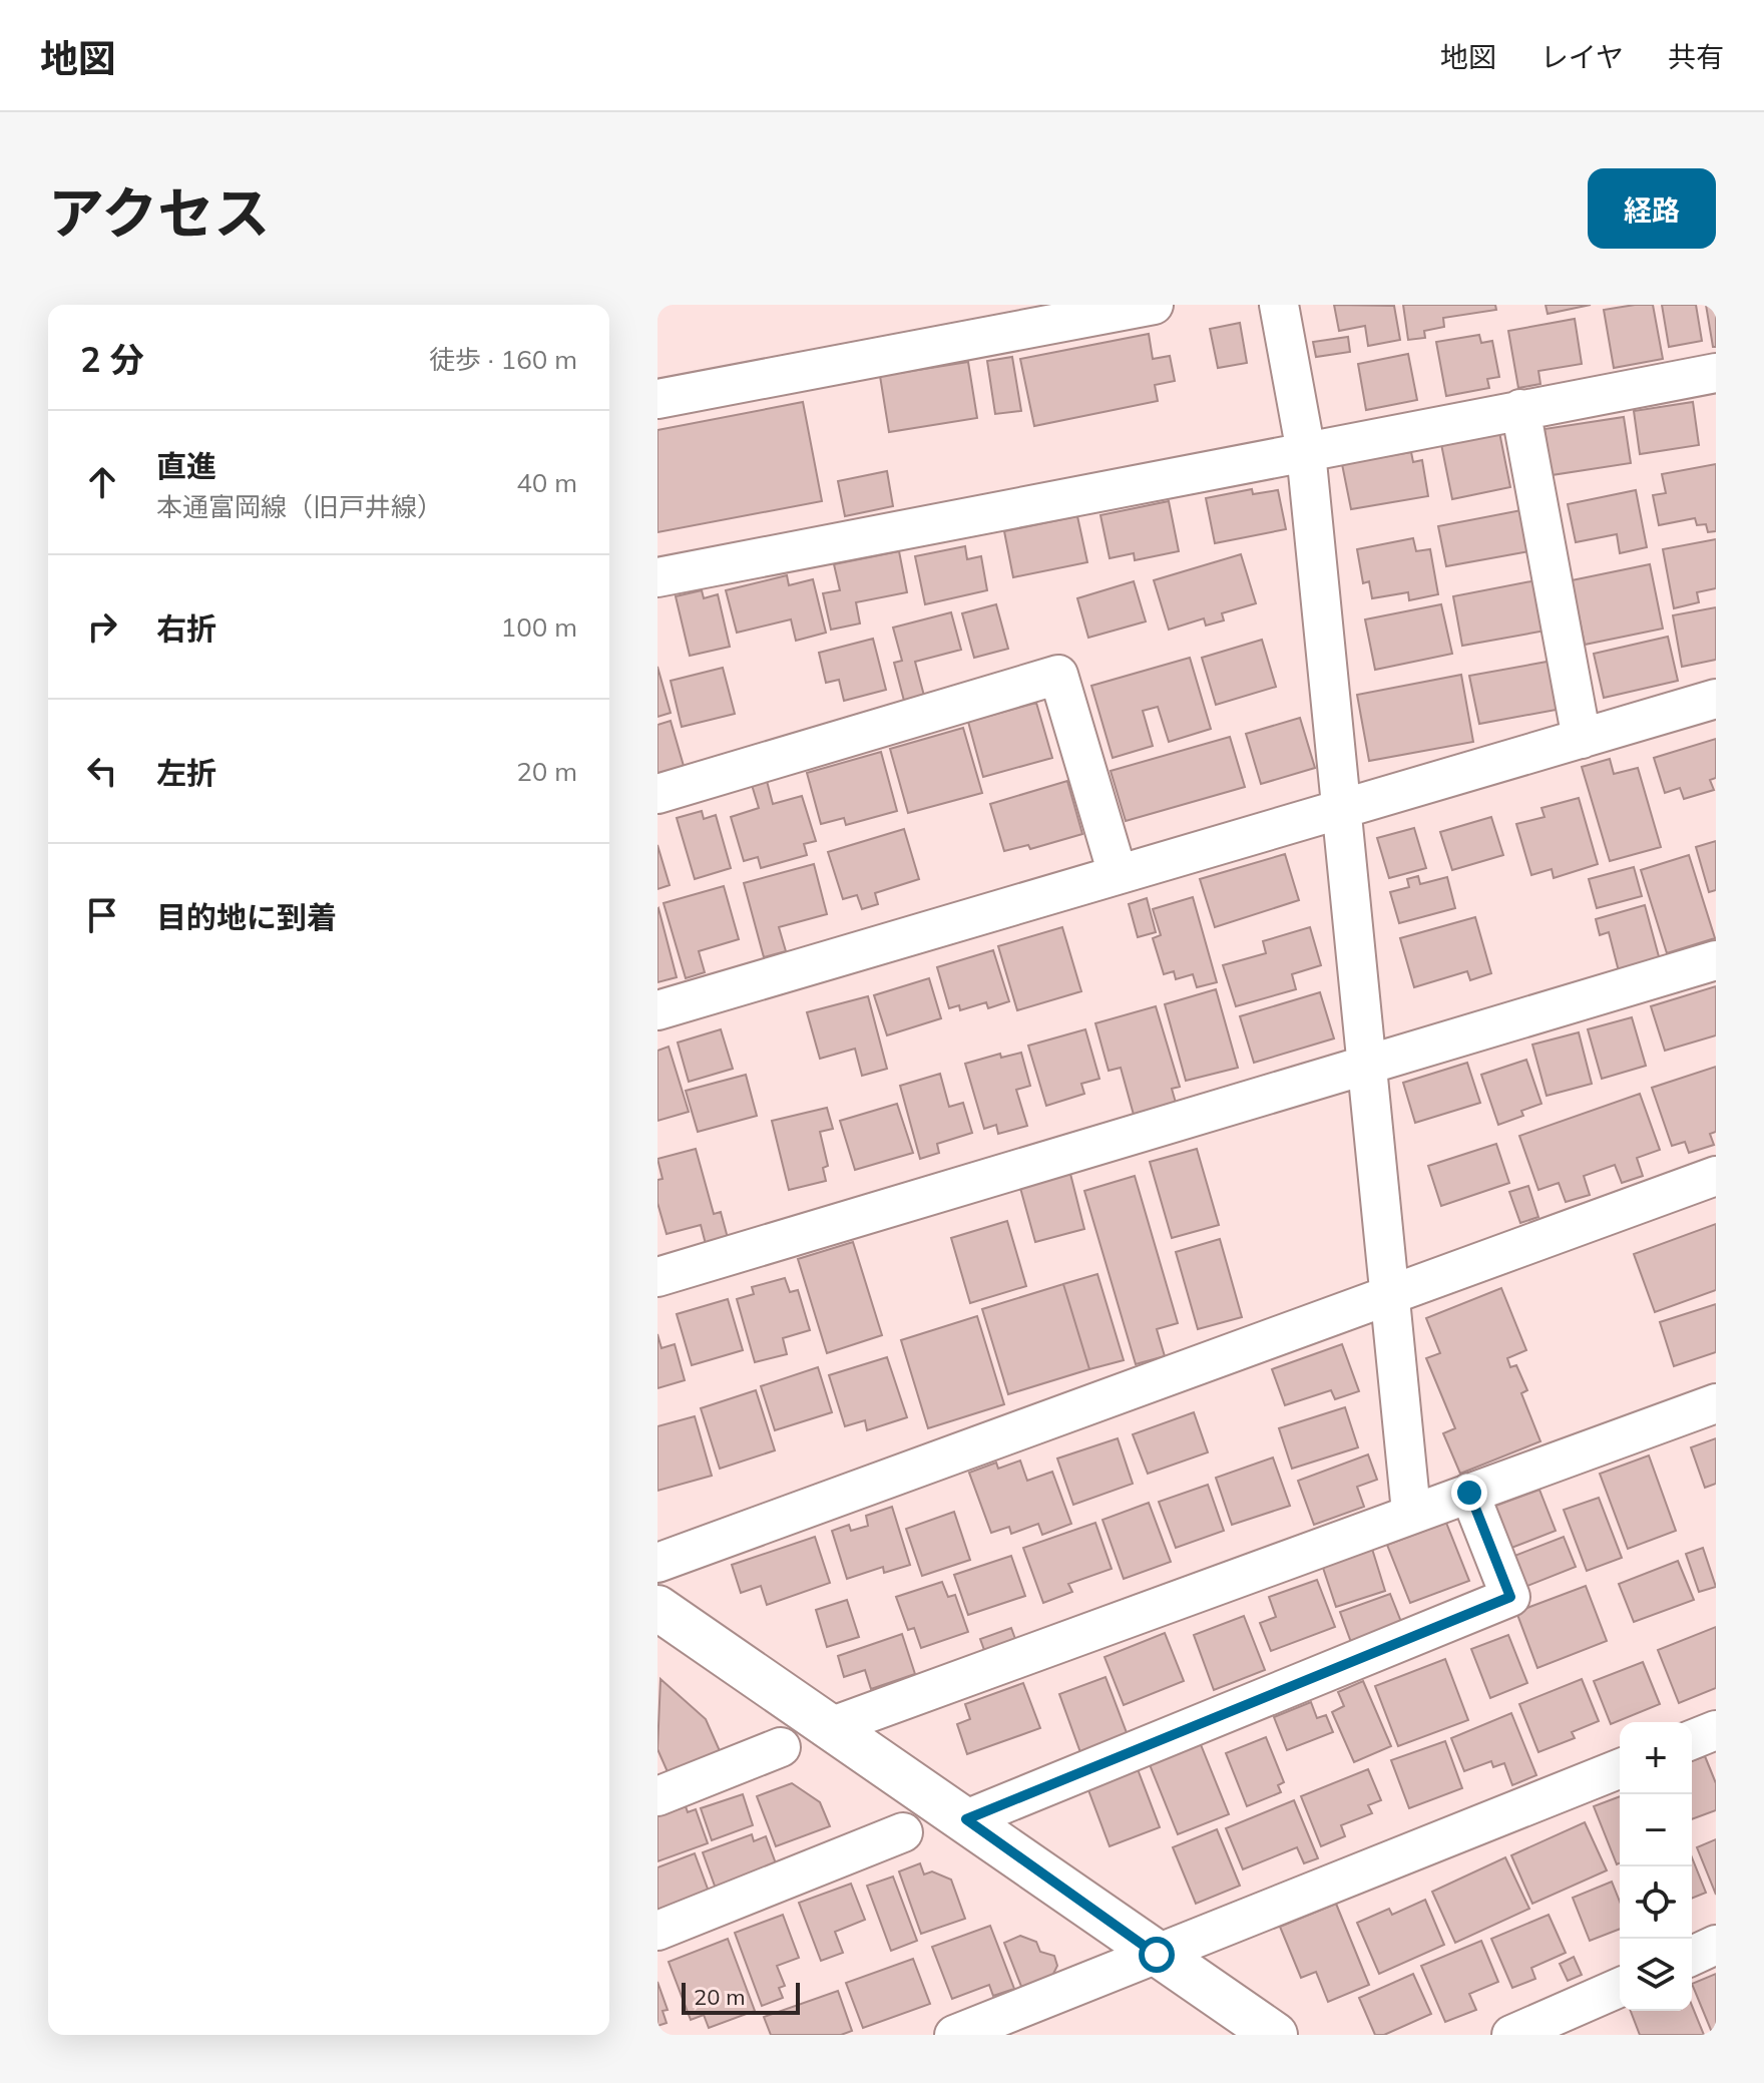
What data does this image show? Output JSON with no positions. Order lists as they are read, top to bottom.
{
  "scale_bar": "20 m",
  "page": {
    "header": "地図",
    "nav": ["地図", "レイヤ", "共有"],
    "title": "アクセス",
    "buttons": "経路",
    "heading": ["2 分", "徒歩 · 160 m"],
    "list": [
      ["直進", "本通富岡線（旧戸井線）", "40 m"],
      ["右折", "100 m"],
      ["左折", "20 m"],
      "目的地に到着"
    ],
    "map_buttons": ["+", "−"],
    "scale": "20 m"
  }
}
